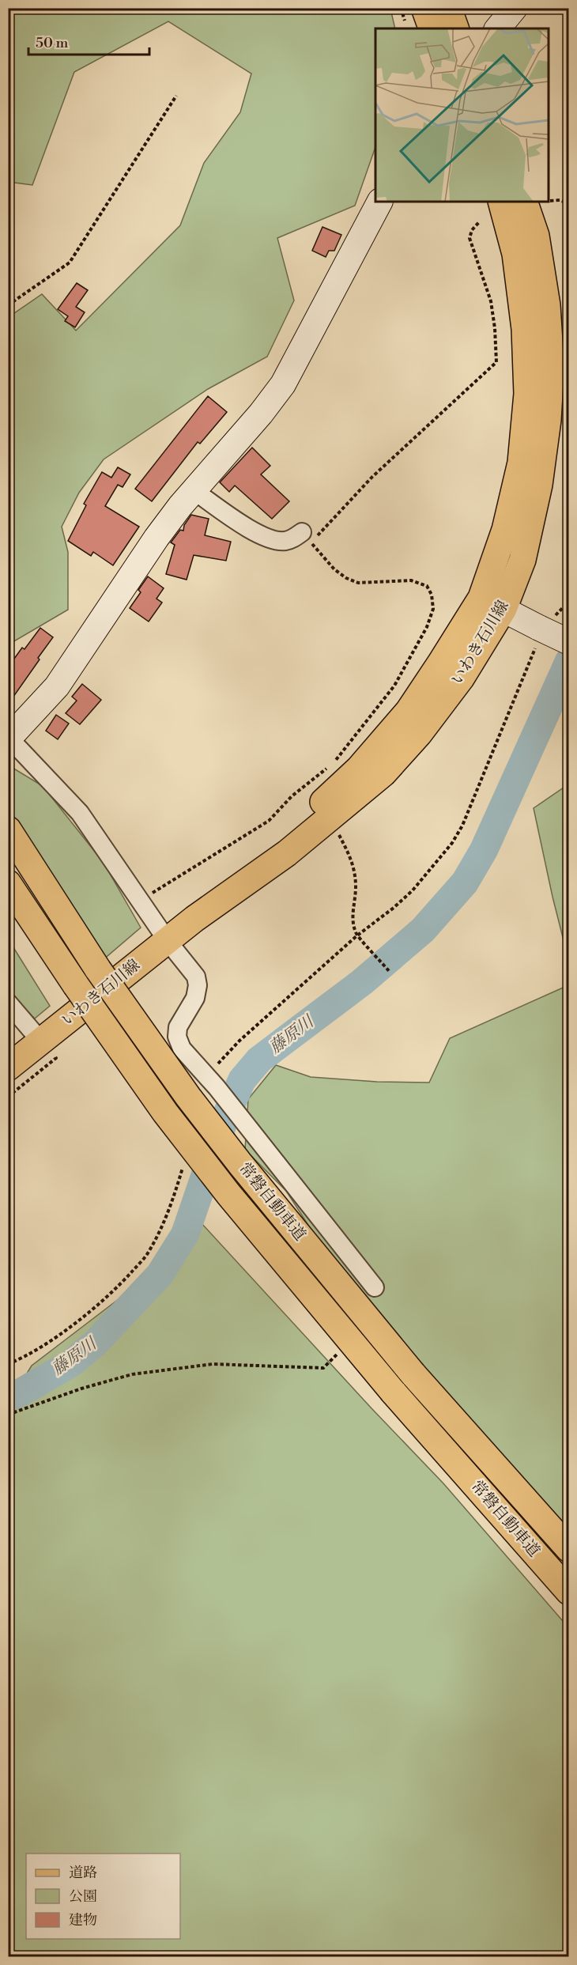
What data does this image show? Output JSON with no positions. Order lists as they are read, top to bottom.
{
  "streets": {
    "main road": ["いわき石川線", "常磐自動車道"]
  },
  "water": ["藤原川"],
  "legend": ["道路", "公園", "建物"],
  "scale_bar": "50 m"
}
